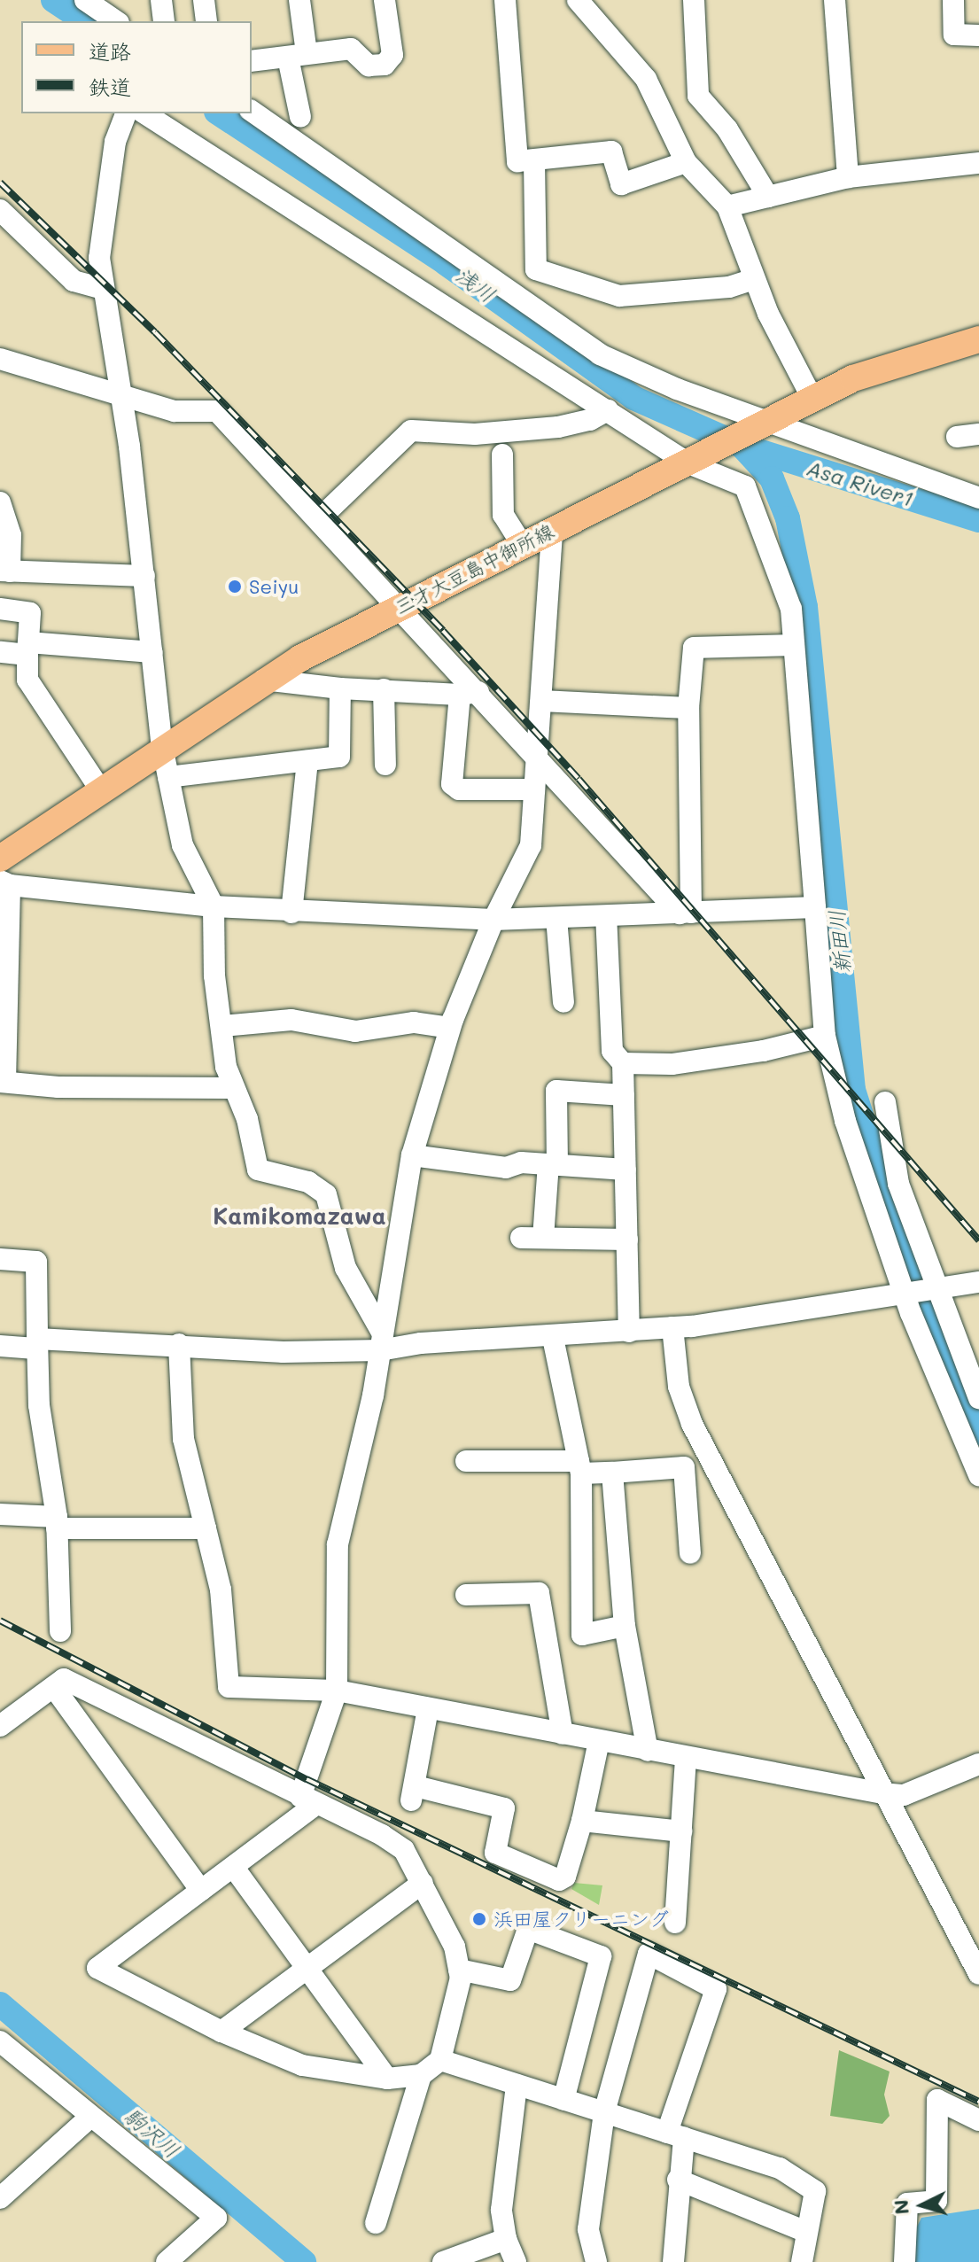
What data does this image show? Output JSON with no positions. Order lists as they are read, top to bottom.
{
  "streets": {
    "main road": ["三才大豆島中御所線"]
  },
  "districts": ["Kamikomazawa"],
  "water": [
    "浅川",
    "Asa River1",
    "新田川",
    "駒沢川"
  ],
  "places": ["Seiyu", "浜田屋クリーニング"],
  "legend": ["道路", "鉄道"],
  "north": "left"
}
